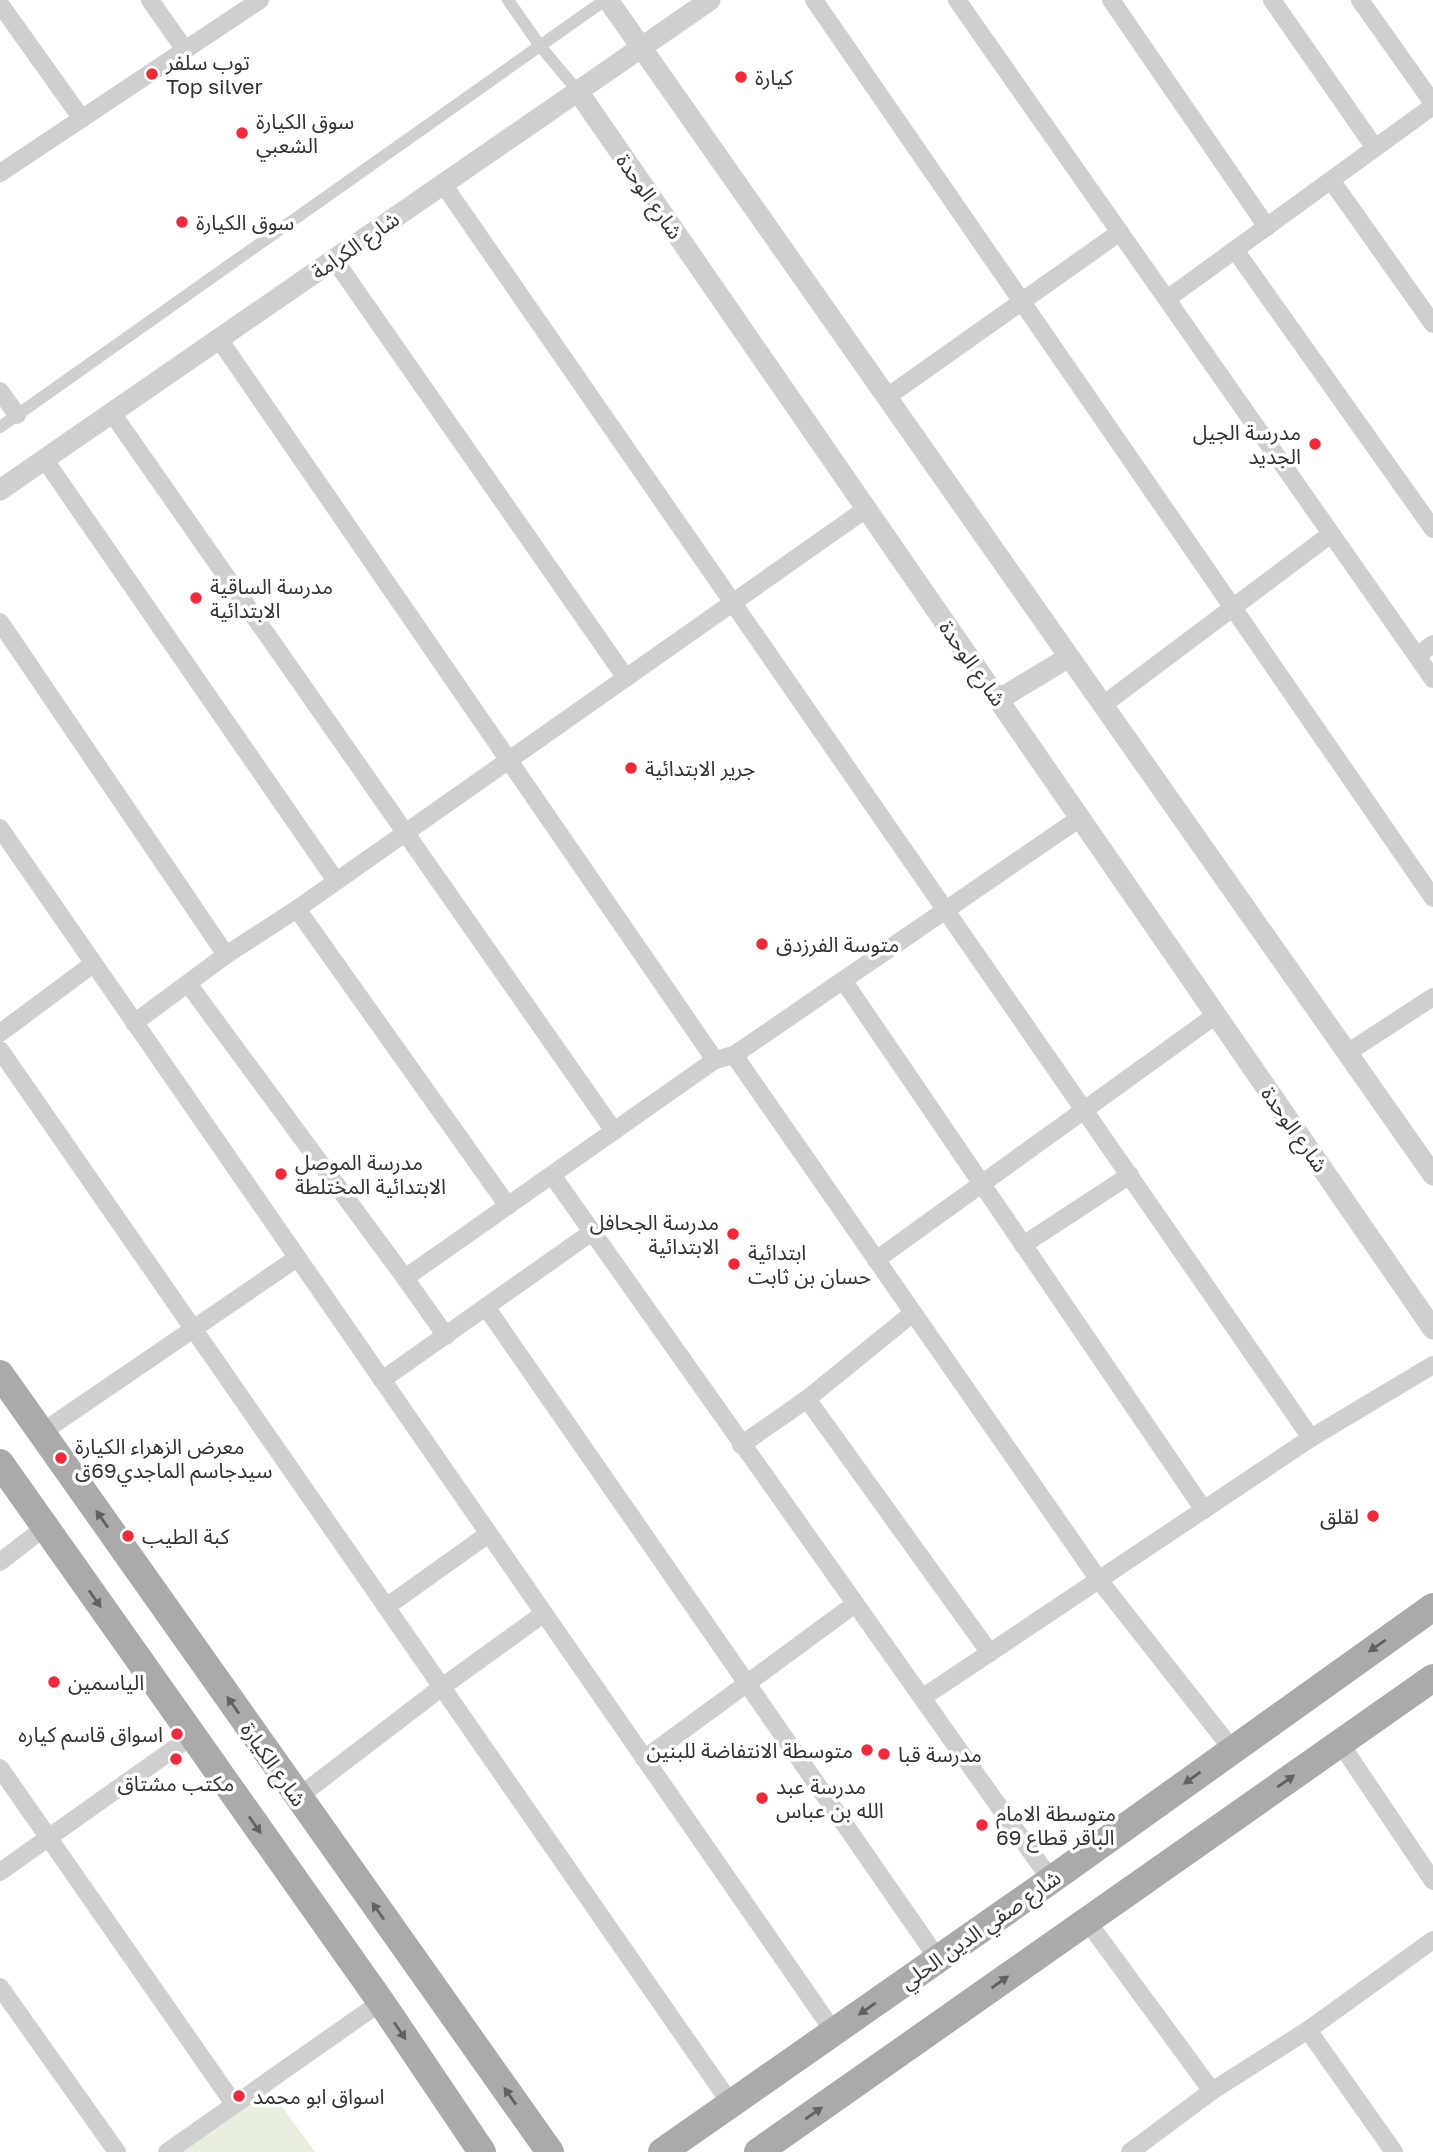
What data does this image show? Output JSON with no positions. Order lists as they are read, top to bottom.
{
  "streets": {
    "main road": ["شارع الكيارة", "شارع صفي الدين الحلي"],
    "street": ["شارع الوحدة", "شارع الكرامة"]
  },
  "crossings": [
    ["شارع الوحدة", "شارع الكرامة"]
  ],
  "places": [
    "توب سلفر Top silver",
    "كيارة",
    "سوق الكيارة الشعبي",
    "سوق الكيارة",
    "مدرسة الجيل الجديد",
    "مدرسة الساقية الابتدائية",
    "جرير الابتدائية",
    "متوسة الفرزدق",
    "مدرسة الموصل الابتدائية المختلطة",
    "مدرسة الجحافل الابتدائية",
    "ابتدائية حسان بن ثابت",
    "معرض الزهراء الكيارة سيدجاسم الماجدي69ق",
    "لقلق",
    "كبة الطيب",
    "الياسمين",
    "اسواق قاسم كياره",
    "متوسطة الانتفاضة للبنين",
    "مدرسة قبا",
    "مكتب مشتاق",
    "مدرسة عبد الله بن عباس",
    "متوسطة الامام الباقر قطاع 69",
    "اسواق ابو محمد"
  ]
}
